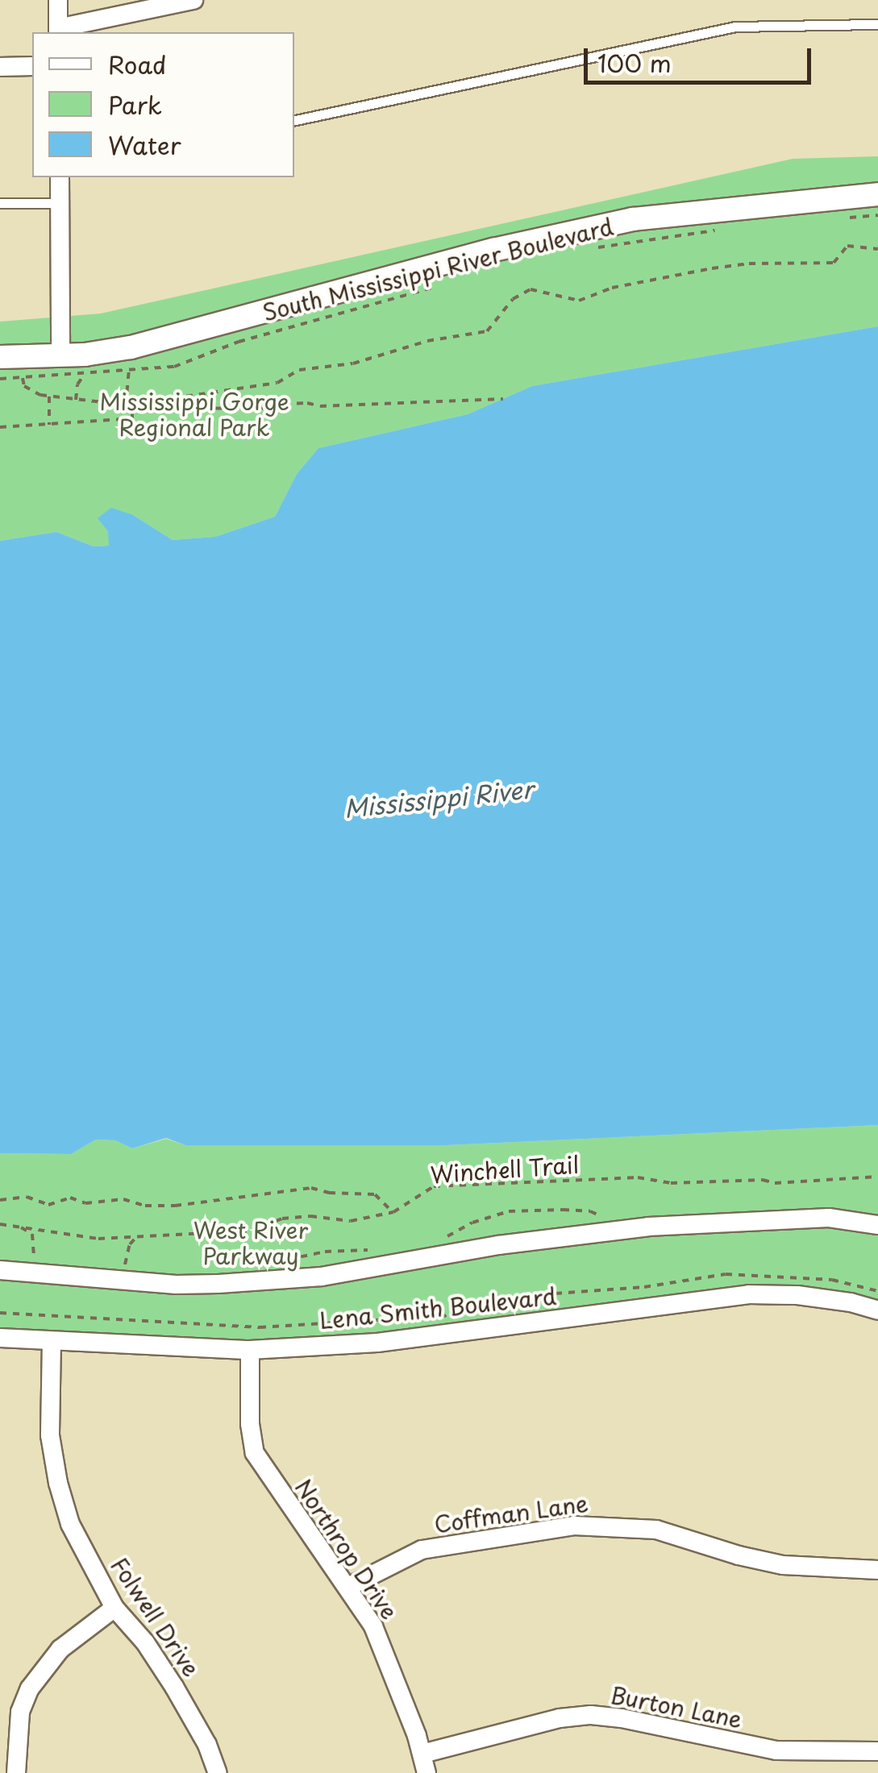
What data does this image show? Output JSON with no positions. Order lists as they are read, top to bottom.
{
  "streets": {
    "street": [
      "South Mississippi River Boulevard",
      "Lena Smith Boulevard",
      "Coffman Lane",
      "Northrop Drive",
      "Folwell Drive",
      "Burton Lane"
    ],
    "path": ["Winchell Trail"]
  },
  "crossings": [
    ["Lena Smith Boulevard", "Northrop Drive"],
    ["Lena Smith Boulevard", "Folwell Drive"],
    ["Coffman Lane", "Northrop Drive"],
    ["Northrop Drive", "Burton Lane"]
  ],
  "water": ["Mississippi River"],
  "parks": ["Mississippi Gorge Regional Park", "West River Parkway"],
  "legend": ["Road", "Park", "Water"],
  "scale_bar": "100 m"
}
